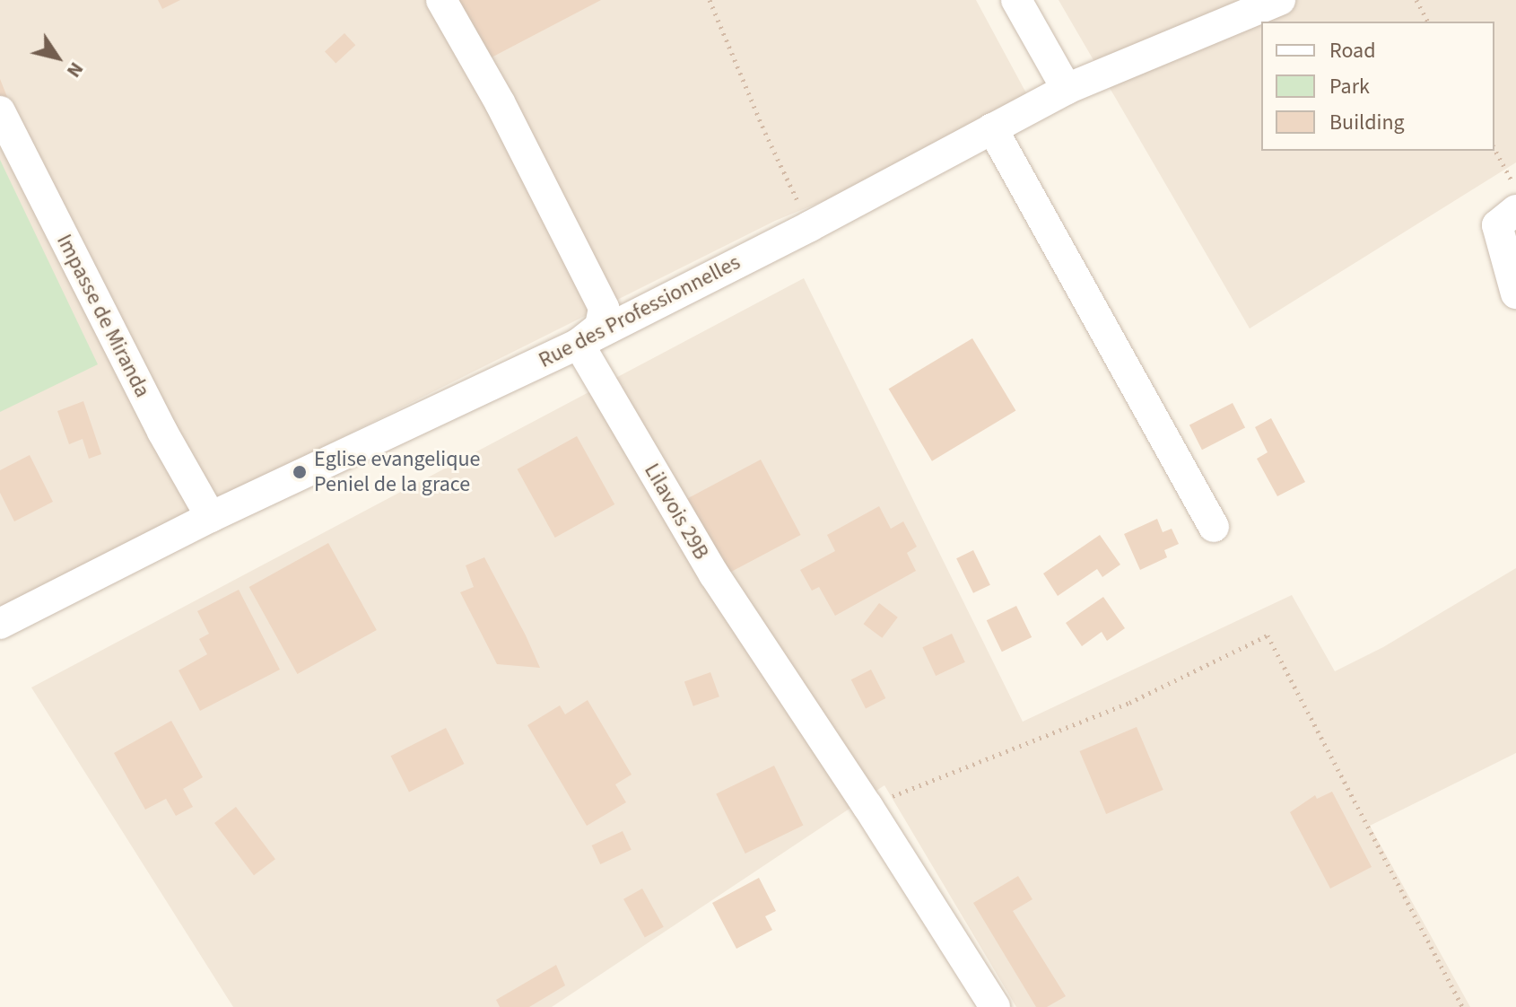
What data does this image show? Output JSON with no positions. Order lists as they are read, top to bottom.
{
  "streets": {
    "street": ["Rue des Professionnelles", "Impasse de Miranda", "Lilavois 29B"]
  },
  "crossings": [
    ["Rue des Professionnelles", "Impasse de Miranda"],
    ["Rue des Professionnelles", "Lilavois 29B"]
  ],
  "places": ["Eglise evangelique Peniel de la grace"],
  "legend": ["Road", "Park", "Building"],
  "north": "bottom right"
}
